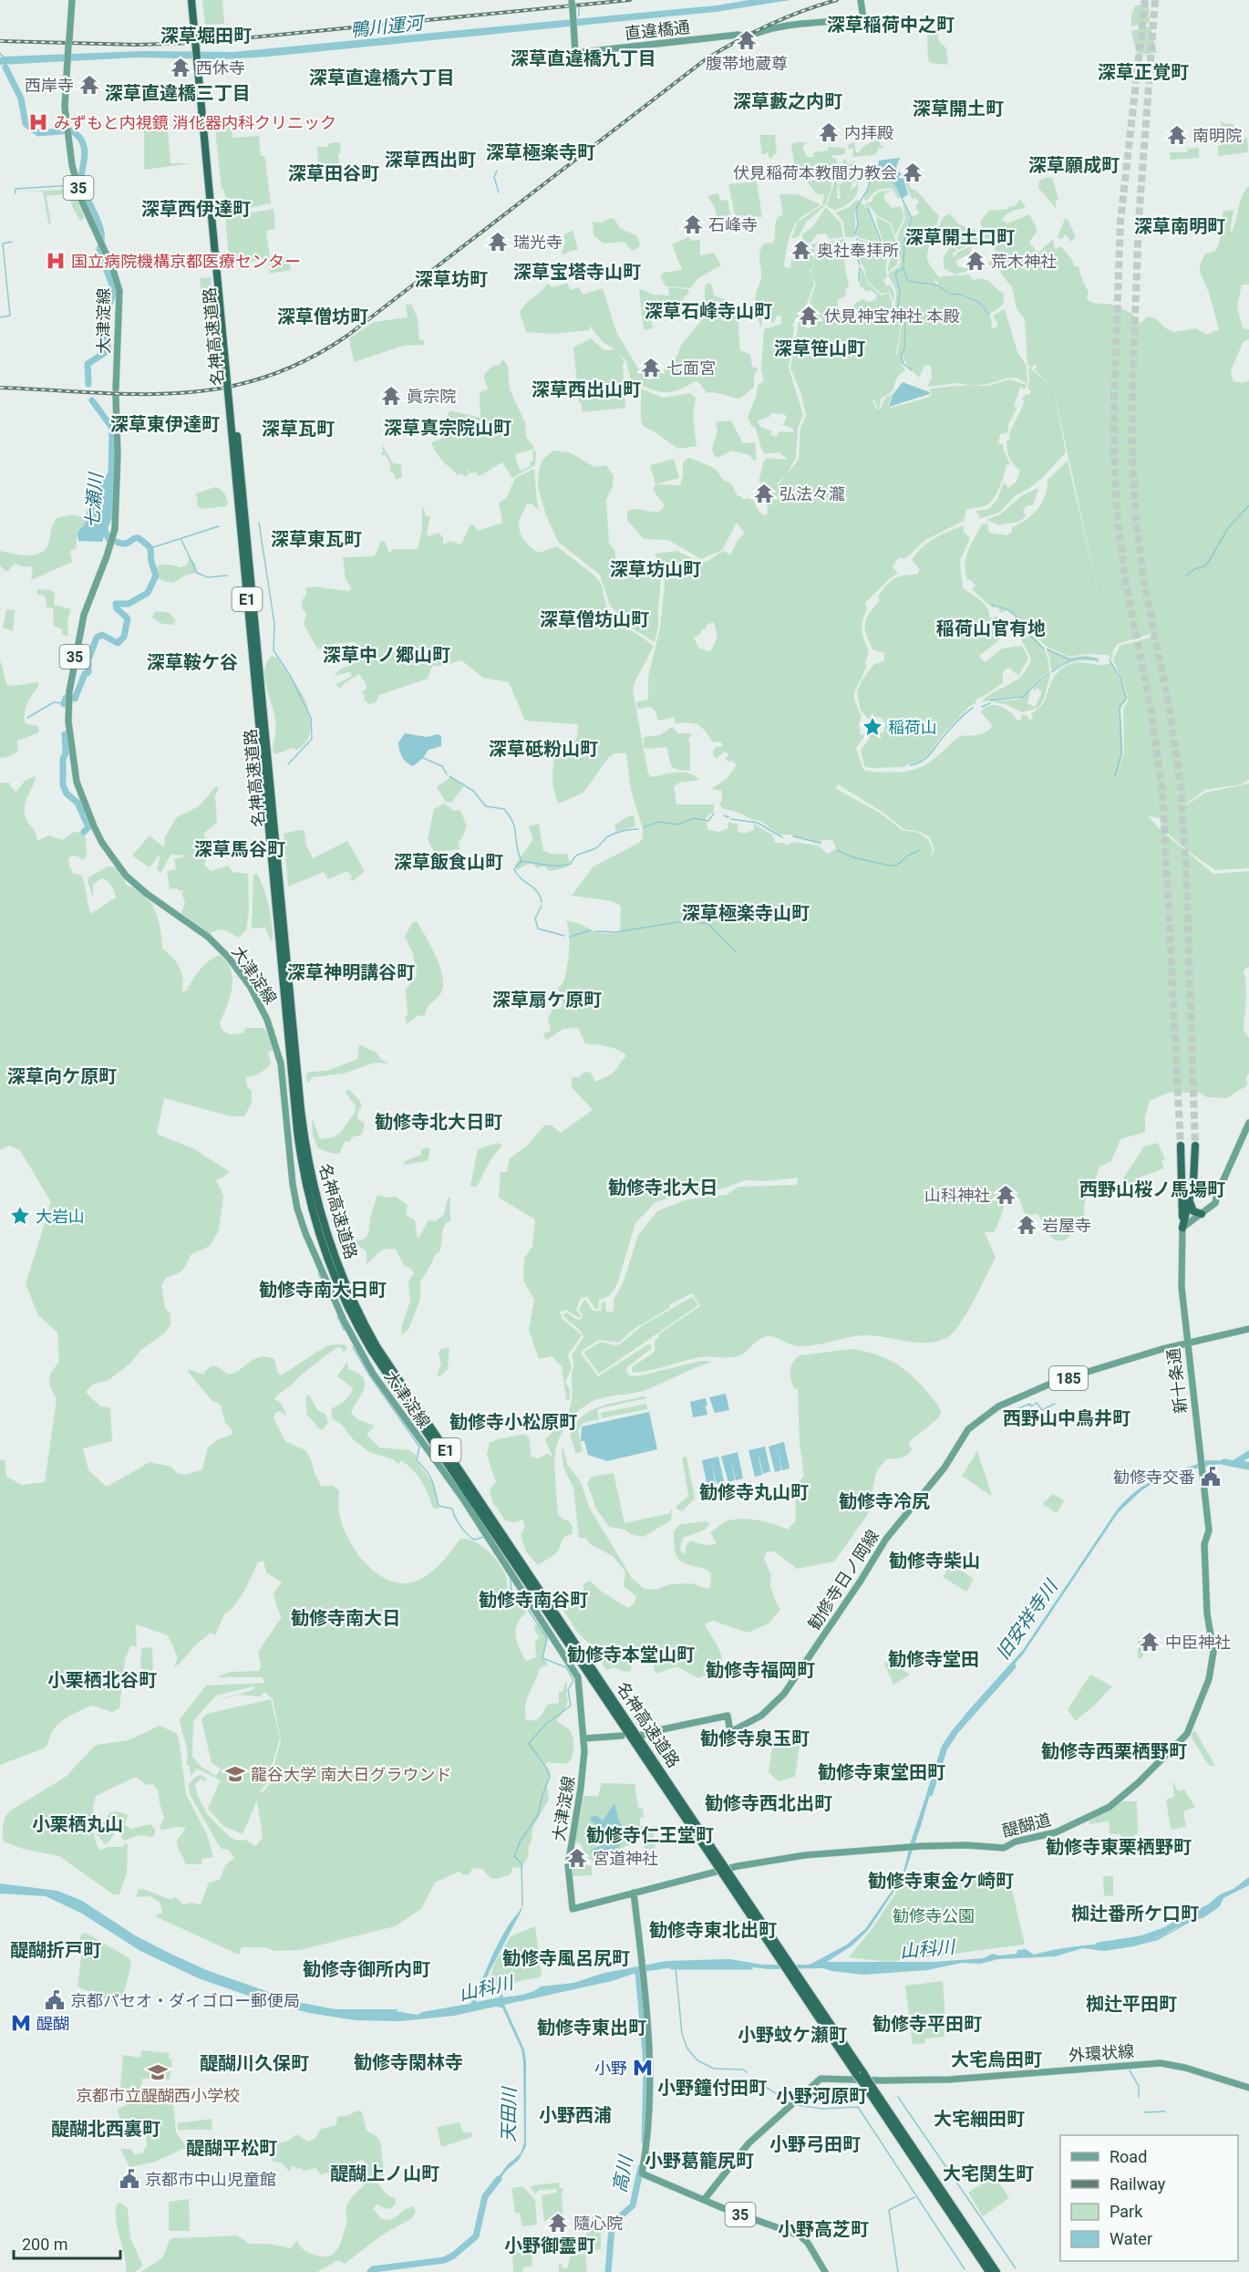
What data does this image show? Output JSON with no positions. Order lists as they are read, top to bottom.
{
  "streets": {
    "highway": ["名神高速道路", "E1"],
    "main road": [
      "直違橋通",
      "35",
      "大津淀線",
      "185",
      "新十条通",
      "勧修寺日ノ岡線",
      "醍醐道",
      "外環状線"
    ]
  },
  "crossings": [
    ["35", "大津淀線"],
    ["35", "醍醐道"],
    ["35", "外環状線"],
    ["大津淀線", "醍醐道"],
    ["新十条通", "勧修寺日ノ岡線"],
    ["新十条通", "醍醐道"]
  ],
  "districts": [
    "深草稲荷中之町",
    "深草堀田町",
    "深草直違橋九丁目",
    "深草正覚町",
    "深草直違橋六丁目",
    "深草直違橋三丁目",
    "深草藪之内町",
    "深草開土町",
    "深草極楽寺町",
    "深草西出町",
    "深草願成町",
    "深草田谷町",
    "深草西伊達町",
    "深草南明町",
    "深草開土口町",
    "深草宝塔寺山町",
    "深草坊町",
    "深草石峰寺山町",
    "深草僧坊町",
    "深草笹山町",
    "深草西出山町",
    "深草東伊達町",
    "深草真宗院山町",
    "深草瓦町",
    "深草東瓦町",
    "深草坊山町",
    "深草僧坊山町",
    "稲荷山官有地",
    "深草中ノ郷山町",
    "深草鞍ケ谷",
    "深草砥粉山町",
    "深草馬谷町",
    "深草飯食山町",
    "深草極楽寺山町",
    "深草神明講谷町",
    "深草扇ケ原町",
    "深草向ケ原町",
    "勧修寺北大日町",
    "勧修寺北大日",
    "西野山桜ノ馬場町",
    "勧修寺南大日町",
    "西野山中鳥井町",
    "勧修寺小松原町",
    "勧修寺丸山町",
    "勧修寺冷尻",
    "勧修寺柴山",
    "勧修寺南谷町",
    "勧修寺南大日",
    "勧修寺本堂山町",
    "勧修寺堂田",
    "勧修寺福岡町",
    "小栗栖北谷町",
    "勧修寺泉玉町",
    "勧修寺西栗栖野町",
    "勧修寺東堂田町",
    "勧修寺西北出町",
    "小栗栖丸山",
    "勧修寺仁王堂町",
    "勧修寺東栗栖野町",
    "勧修寺東金ケ崎町",
    "椥辻番所ケ口町",
    "勧修寺東北出町",
    "醍醐折戸町",
    "勧修寺風呂尻町",
    "勧修寺御所内町",
    "椥辻平田町",
    "勧修寺平田町",
    "勧修寺東出町",
    "小野蚊ケ瀬町",
    "大宅烏田町",
    "勧修寺閑林寺",
    "醍醐川久保町",
    "小野鐘付田町",
    "小野河原町",
    "小野西浦",
    "大宅細田町",
    "醍醐北西裏町",
    "小野弓田町",
    "醍醐平松町",
    "小野葛籠尻町",
    "醍醐上ノ山町",
    "大宅関生町",
    "小野高芝町",
    "小野御霊町"
  ],
  "water": [
    "鴨川運河",
    "七瀬川",
    "旧安祥寺川",
    "山科川",
    "天田川",
    "高川"
  ],
  "parks": ["勧修寺公園"],
  "places": {
    "temple": [
      "腹帯地蔵尊",
      "西休寺",
      "西岸寺",
      "内拝殿",
      "南明院",
      "伏見稲荷本教間力教会",
      "石峰寺",
      "瑞光寺",
      "奥社奉拝所",
      "荒木神社",
      "伏見神宝神社 本殿",
      "七面宮",
      "眞宗院",
      "弘法々瀧",
      "山科神社",
      "岩屋寺",
      "中臣神社",
      "宮道神社",
      "隨心院"
    ],
    "hospital": ["みずもと内視鏡 消化器内科クリニック", "国立病院機構京都医療センター"],
    "place": ["稲荷山", "大岩山"],
    "public building": ["勧修寺交番", "京都パセオ・ダイゴロー郵便局", "京都市中山児童館"],
    "school or university": ["龍谷大学 南大日グラウンド", "京都市立醍醐西小学校"],
    "metro station": ["醍醐", "小野"]
  },
  "legend": [
    "Road",
    "Railway",
    "Park",
    "Water"
  ],
  "scale_bar": "200 m"
}
